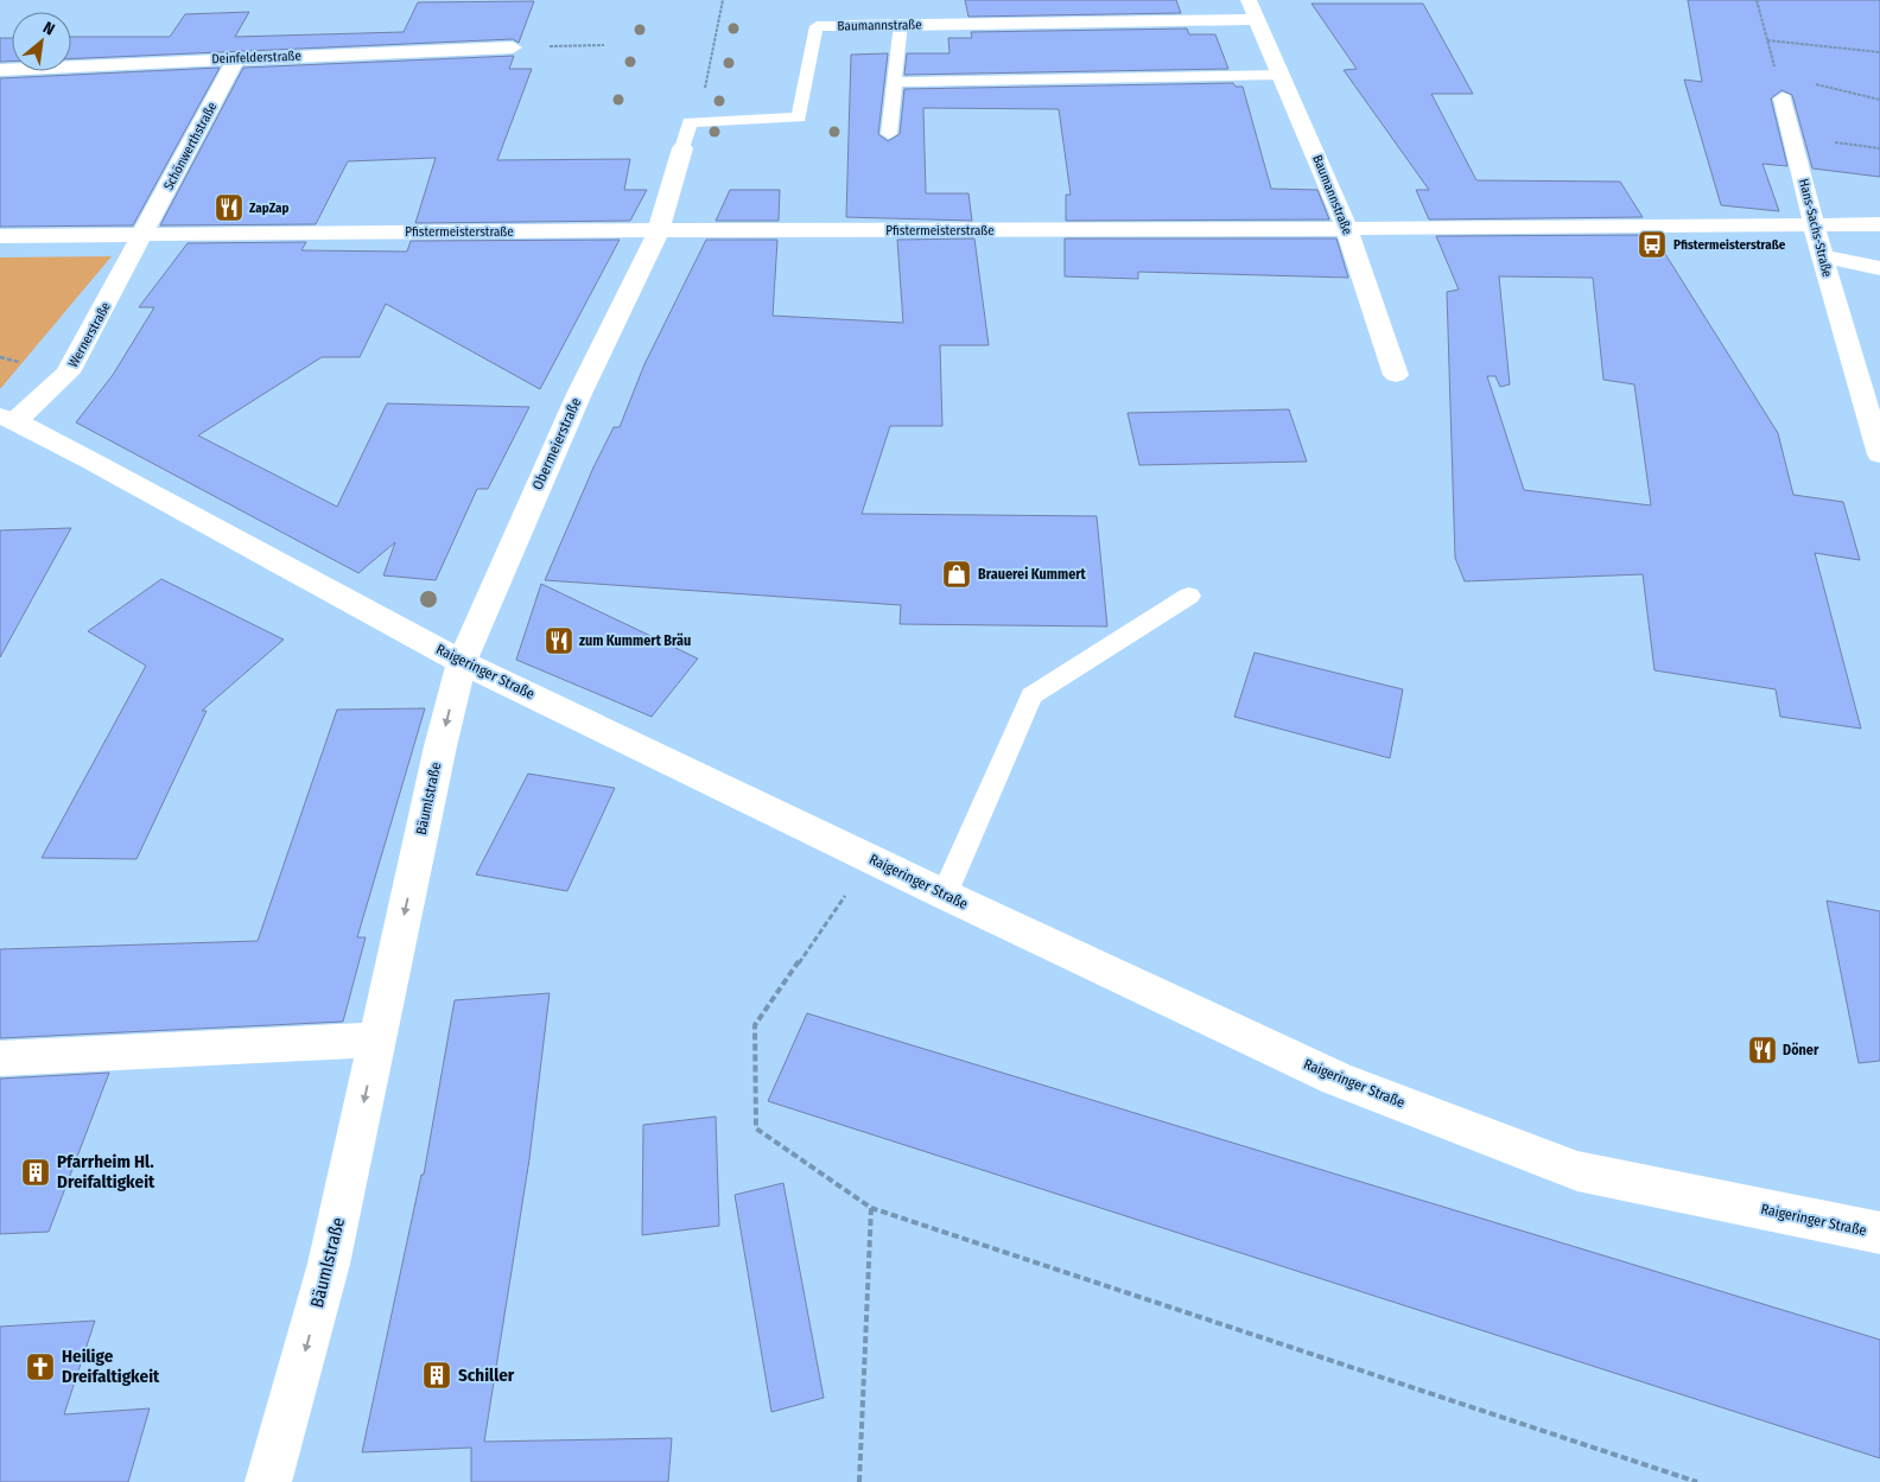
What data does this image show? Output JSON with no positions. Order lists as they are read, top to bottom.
{
  "streets": {
    "street": [
      "Baumannstraße",
      "Deinfelderstraße",
      "Schönwerthstraße",
      "Hans-Sachs-Straße",
      "Pfistermeisterstraße",
      "Wernerstraße",
      "Obermeierstraße",
      "Raigeringer Straße",
      "Bäumlstraße"
    ]
  },
  "crossings": [
    ["Baumannstraße", "Pfistermeisterstraße"],
    ["Deinfelderstraße", "Schönwerthstraße"],
    ["Schönwerthstraße", "Pfistermeisterstraße"],
    ["Schönwerthstraße", "Wernerstraße"],
    ["Hans-Sachs-Straße", "Pfistermeisterstraße"],
    ["Pfistermeisterstraße", "Wernerstraße"],
    ["Pfistermeisterstraße", "Obermeierstraße"],
    ["Wernerstraße", "Raigeringer Straße"],
    ["Obermeierstraße", "Raigeringer Straße"],
    ["Obermeierstraße", "Bäumlstraße"],
    ["Raigeringer Straße", "Bäumlstraße"]
  ],
  "one_way": ["Bäumlstraße"],
  "places": {
    "restaurant": ["ZapZap", "zum Kummert Bräu", "Döner"],
    "bus stop": ["Pfistermeisterstraße"],
    "shop": ["Brauerei Kummert"],
    "building": ["Pfarrheim Hl. Dreifaltigkeit", "Schiller"],
    "church": ["Heilige Dreifaltigkeit"]
  },
  "north": "top right"
}
